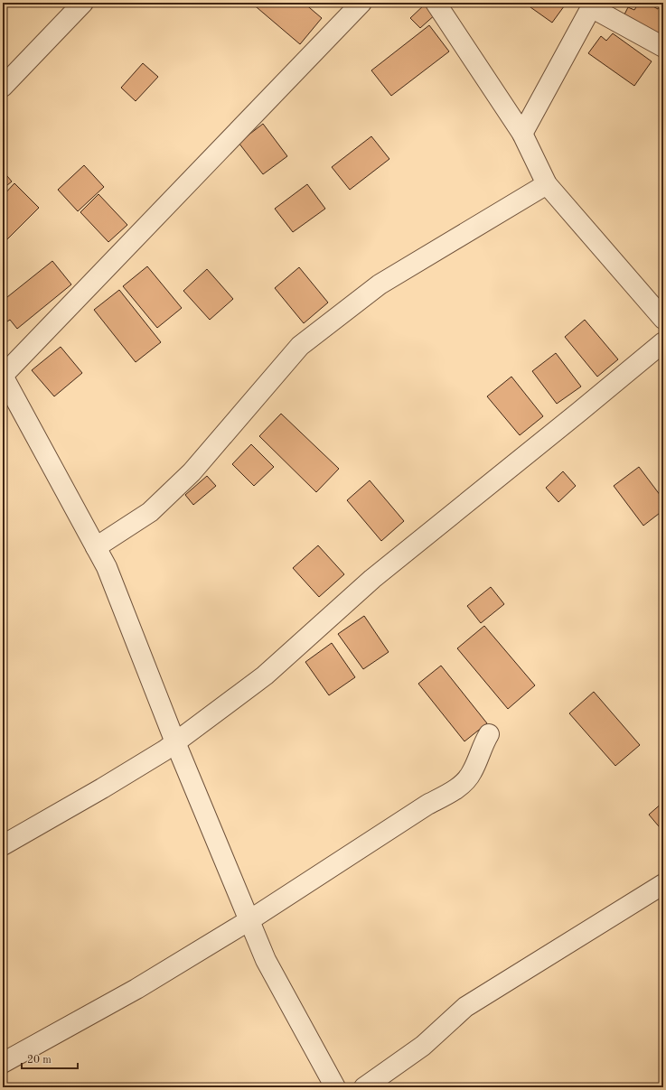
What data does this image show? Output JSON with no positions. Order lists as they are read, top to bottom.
{
  "scale_bar": "20 m"
}
